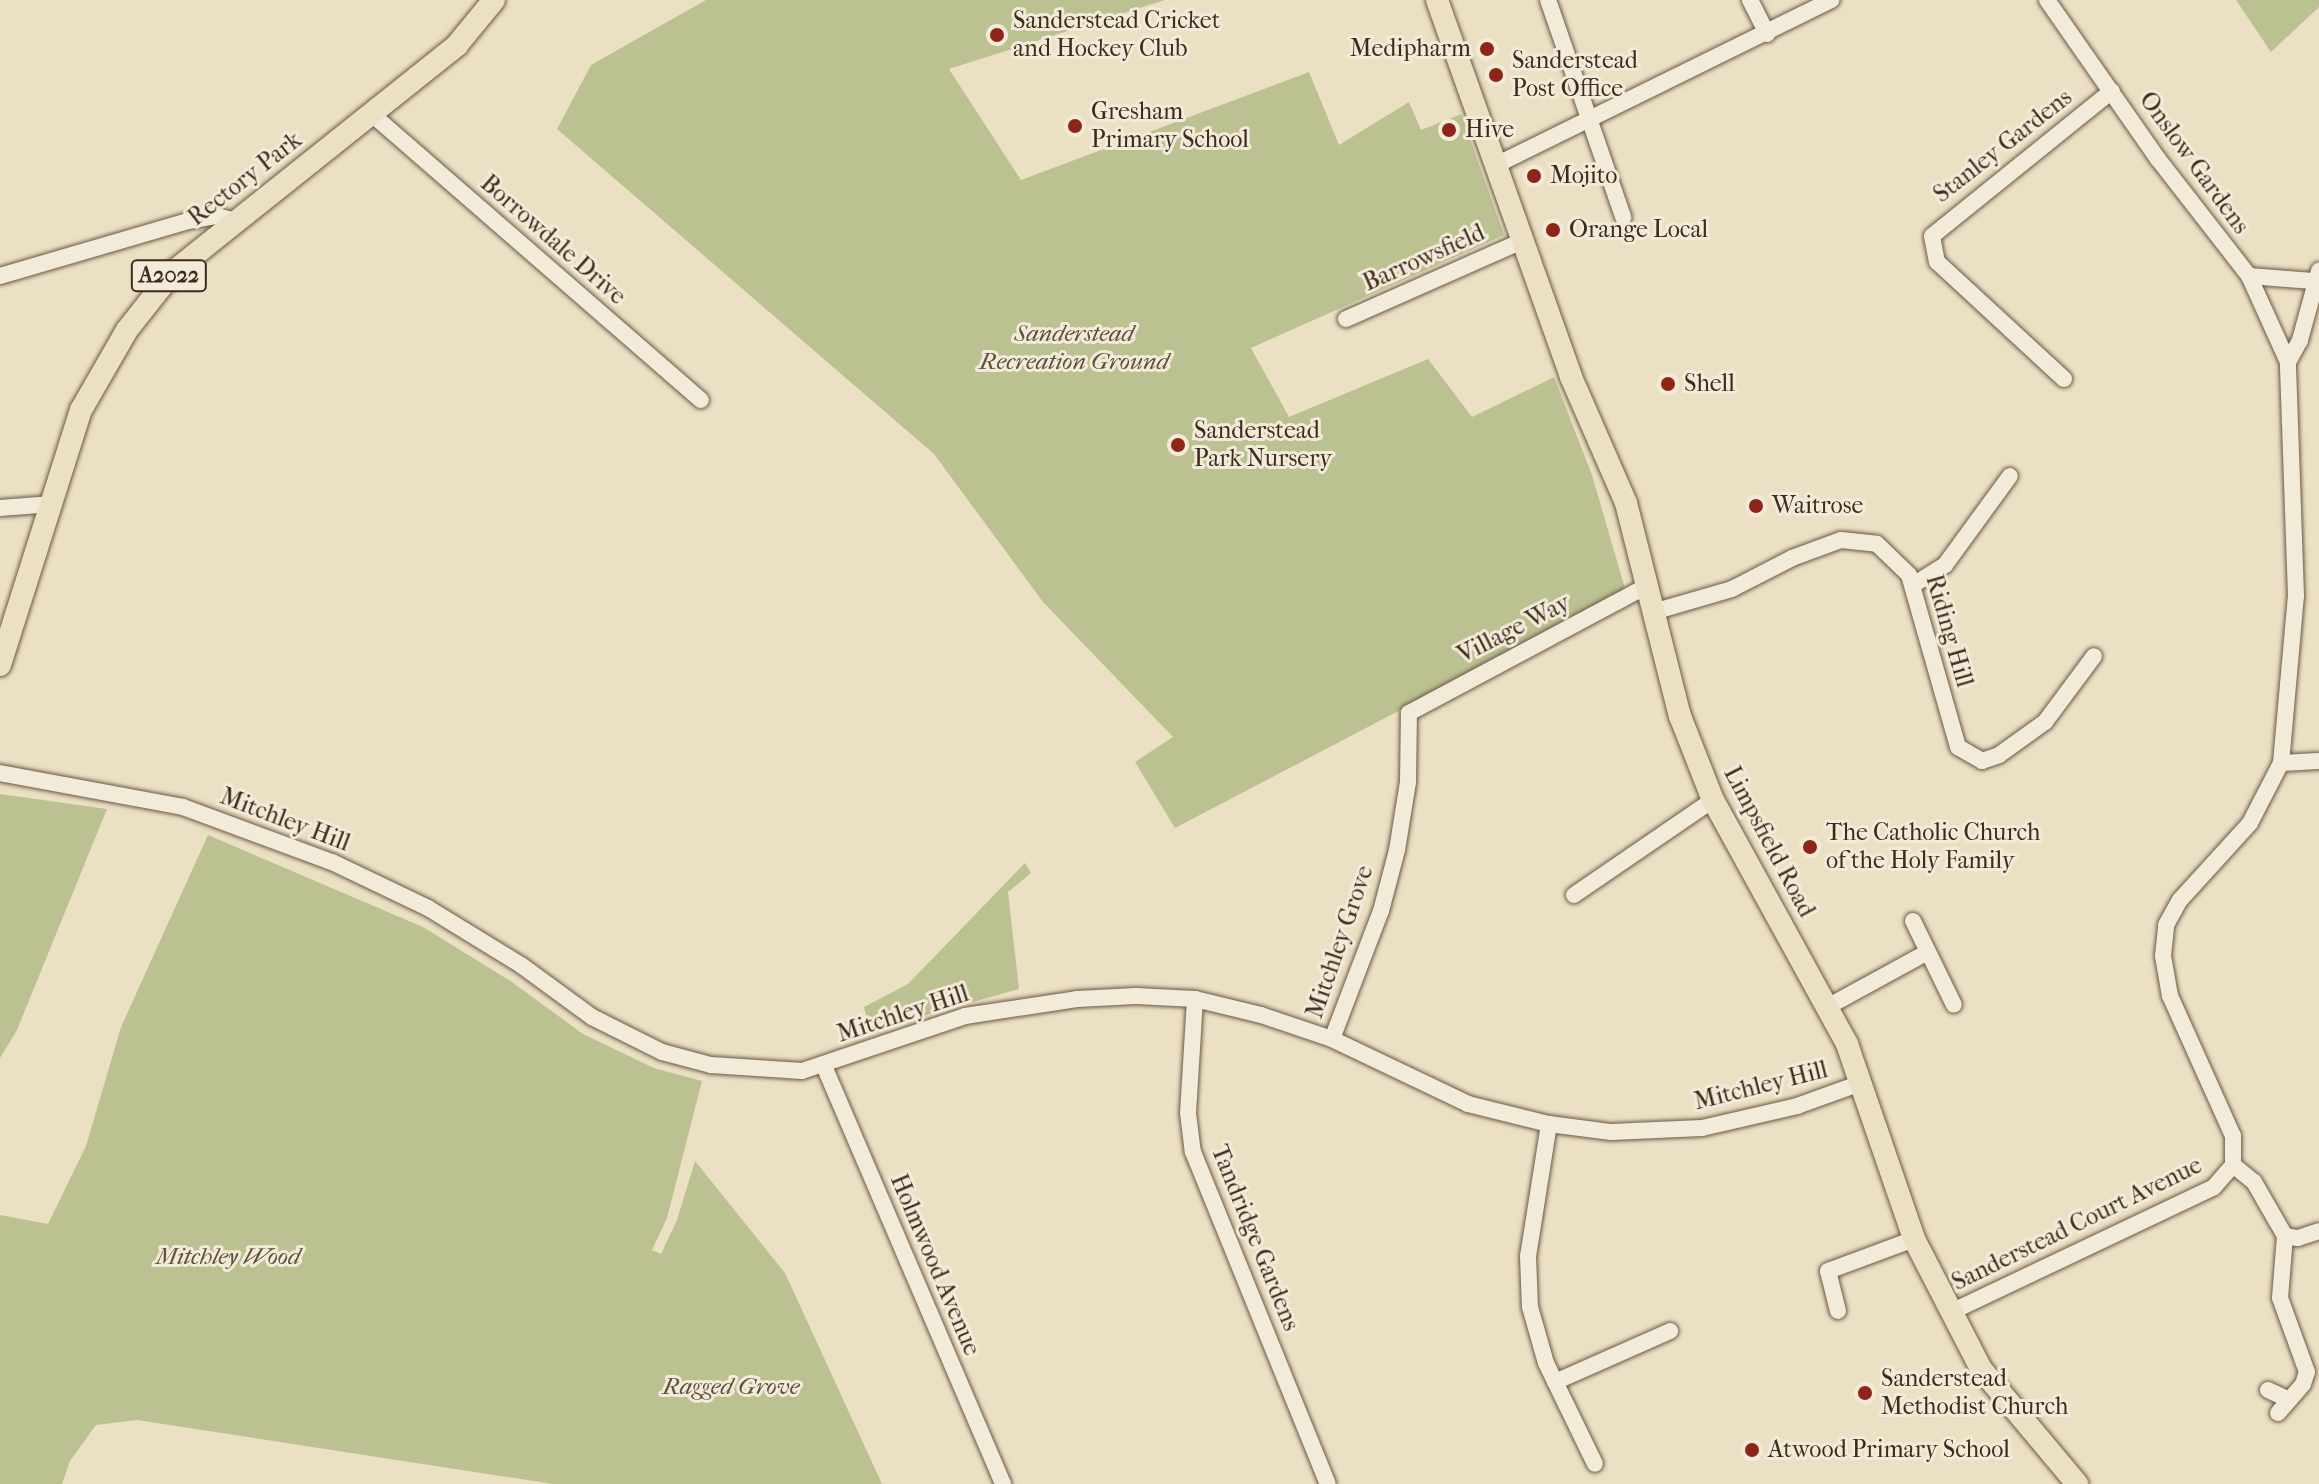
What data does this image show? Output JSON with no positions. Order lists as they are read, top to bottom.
{
  "streets": {
    "main road": ["Rectory Park", "A2022", "Limpsfield Road"],
    "street": [
      "Stanley Gardens",
      "Onslow Gardens",
      "Borrowdale Drive",
      "Barrowsfield",
      "Village Way",
      "Riding Hill",
      "Mitchley Hill",
      "Mitchley Grove",
      "Sanderstead Court Avenue",
      "Tandridge Gardens",
      "Holmwood Avenue"
    ]
  },
  "crossings": [
    ["Stanley Gardens", "Onslow Gardens"],
    ["Onslow Gardens", "Sanderstead Court Avenue"],
    ["Rectory Park", "Borrowdale Drive"],
    ["Barrowsfield", "Limpsfield Road"],
    ["Village Way", "Limpsfield Road"],
    ["Village Way", "Mitchley Grove"],
    ["Riding Hill", "Limpsfield Road"],
    ["Mitchley Hill", "Limpsfield Road"],
    ["Mitchley Hill", "Mitchley Grove"],
    ["Mitchley Hill", "Tandridge Gardens"],
    ["Mitchley Hill", "Holmwood Avenue"],
    ["Limpsfield Road", "Sanderstead Court Avenue"]
  ],
  "parks": ["Sanderstead Recreation Ground", "Mitchley Wood", "Ragged Grove"],
  "places": [
    "Sanderstead Cricket and Hockey Club",
    "Medipharm",
    "Sanderstead Post Office",
    "Gresham Primary School",
    "Hive",
    "Mojito",
    "Orange Local",
    "Shell",
    "Sanderstead Park Nursery",
    "Waitrose",
    "The Catholic Church of the Holy Family",
    "Sanderstead Methodist Church",
    "Atwood Primary School"
  ]
}
